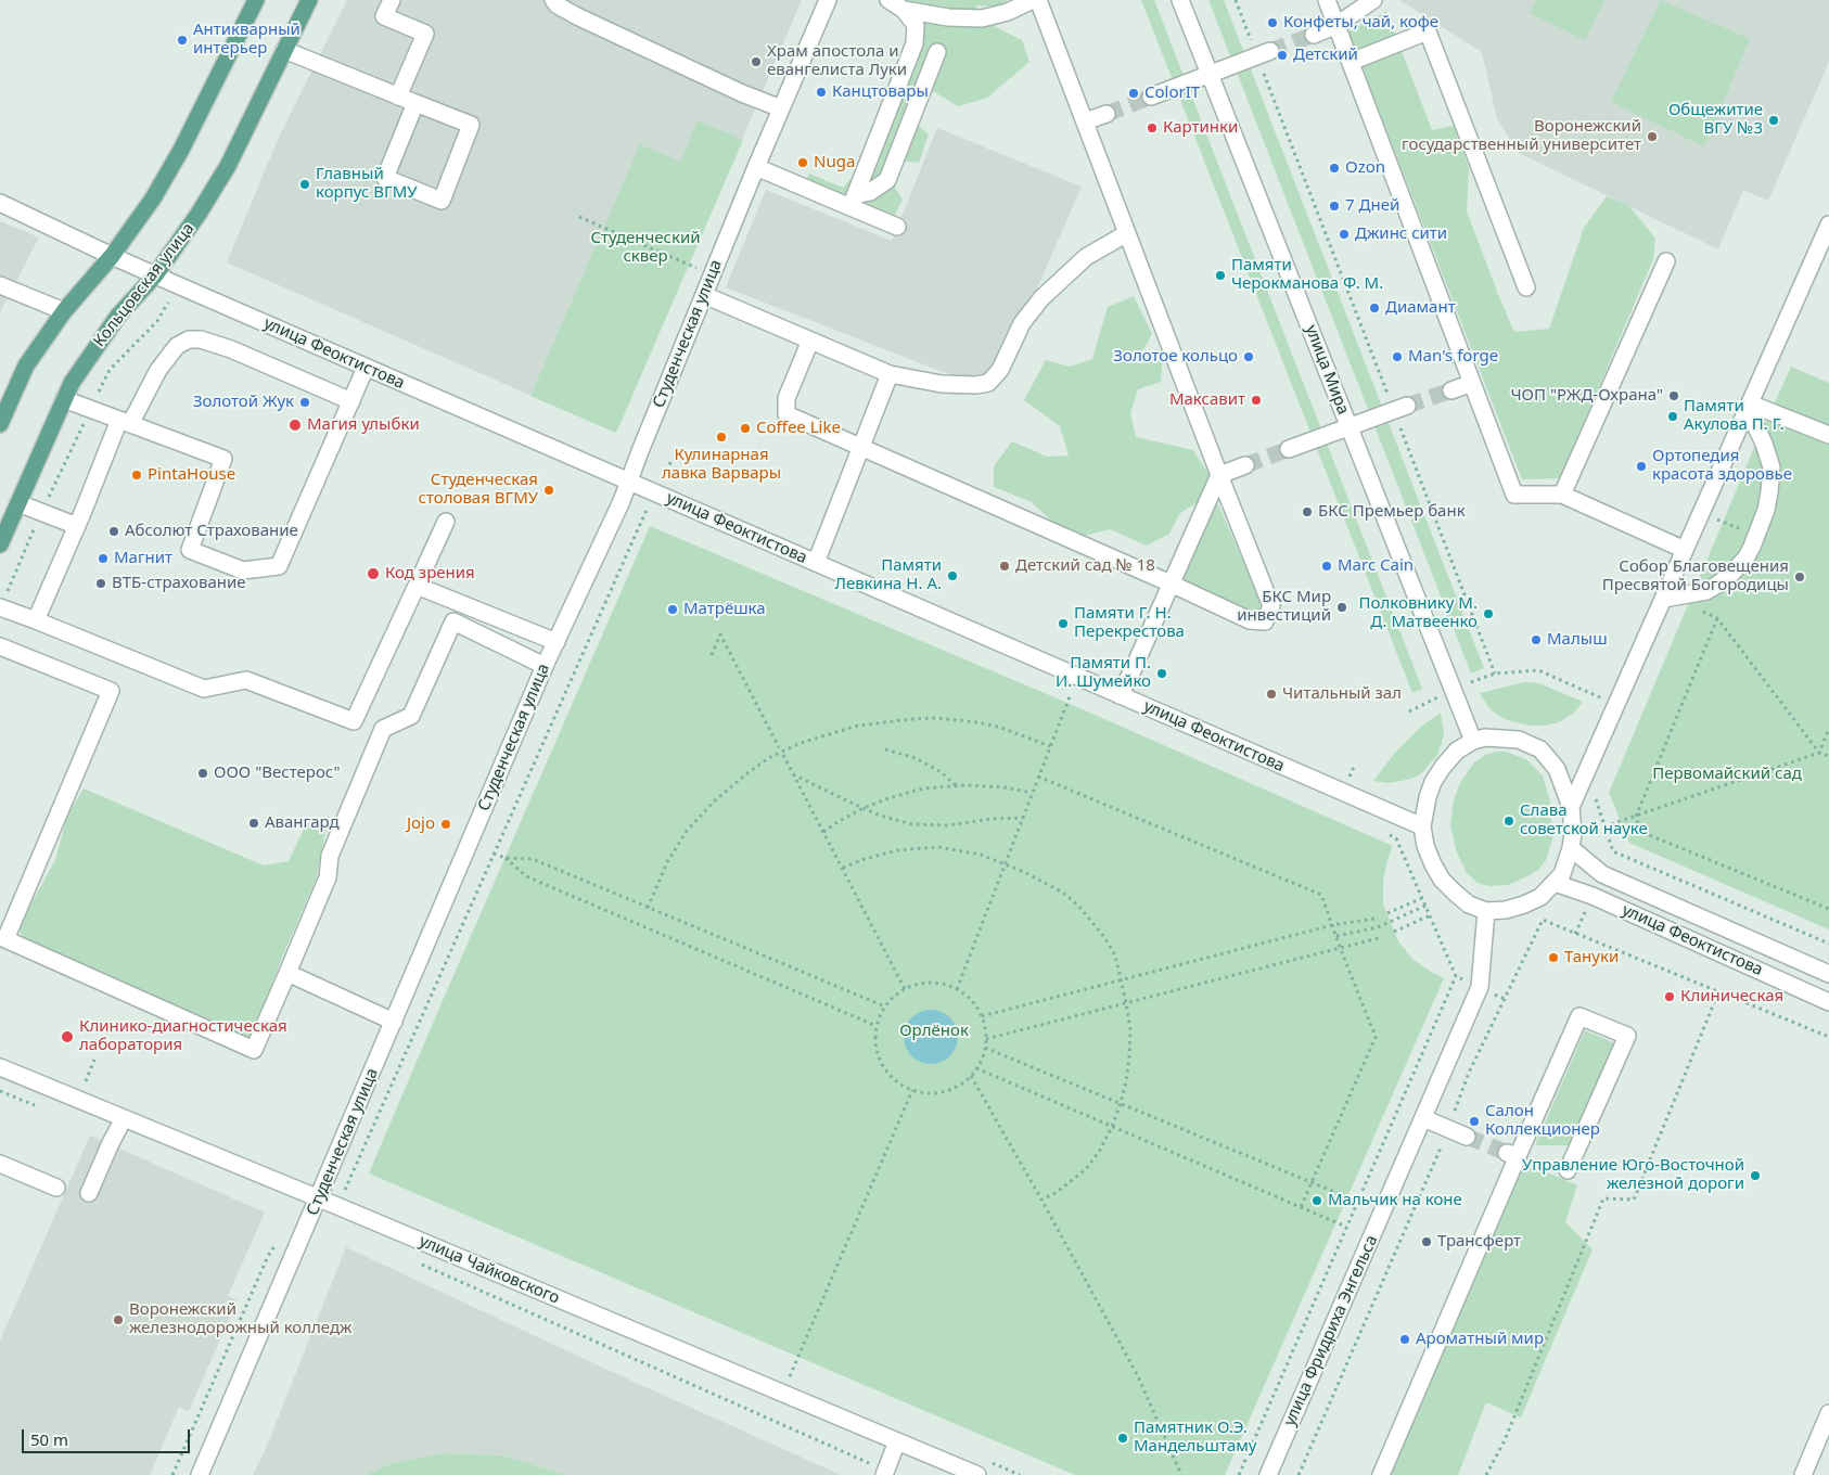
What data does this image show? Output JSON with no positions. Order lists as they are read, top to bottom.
{
  "streets": {
    "main road": ["Кольцовская улица"],
    "street": [
      "Студенческая улица",
      "улица Феоктистова",
      "улица Мира",
      "улица Чайковского",
      "улица Фридриха Энгельса"
    ]
  },
  "crossings": [
    ["Кольцовская улица", "улица Феоктистова"],
    ["Студенческая улица", "улица Феоктистова"],
    ["Студенческая улица", "улица Чайковского"],
    ["улица Феоктистова", "улица Мира"],
    ["улица Феоктистова", "улица Фридриха Энгельса"],
    ["улица Мира", "улица Фридриха Энгельса"]
  ],
  "parks": ["Студенческий сквер", "Первомайский сад", "Орлёнок"],
  "places": [
    "Конфеты, чай, кофе",
    "Антикварный интерьер",
    "Детский",
    "Храм апостола и евангелиста Луки",
    "Канцтовары",
    "ColorIT",
    "Общежитие ВГУ №3",
    "Картинки",
    "Воронежский государственный университет",
    "Nuga",
    "Ozon",
    "Главный корпус ВГМУ",
    "7 Дней",
    "Джинс сити",
    "Памяти Черокманова Ф. М.",
    "Диамант",
    "Золотое кольцо",
    "Man's forge",
    "ЧОП \"РЖД-Охрана\"",
    "Максавит",
    "Золотой Жук",
    "Памяти Акулова П. Г.",
    "Магия улыбки",
    "Coffee Like",
    "Кулинарная лавка Варвары",
    "Ортопедия красота здоровье",
    "PintaHouse",
    "Студенческая столовая ВГМУ",
    "БКС Премьер банк",
    "Абсолют Страхование",
    "Магнит",
    "Детский сад № 18",
    "Marc Cain",
    "Код зрения",
    "Памяти Левкина Н. А.",
    "Собор Благовещения Пресвятой Богородицы",
    "ВТБ-страхование",
    "БКС Мир инвестиций",
    "Матрёшка",
    "Полковнику М. Д. Матвеенко",
    "Памяти Г. Н. Перекрестова",
    "Малыш",
    "Памяти П. И. Шумейко",
    "Читальный зал",
    "ООО \"Вестерос\"",
    "Слава советской науке",
    "Авангард",
    "Jojo",
    "Тануки",
    "Клиническая",
    "Клинико-диагностическая лаборатория",
    "Салон Коллекционер",
    "Управление Юго-Восточной железной дороги",
    "Мальчик на коне",
    "Трансферт",
    "Воронежский железнодорожный колледж",
    "Ароматный мир",
    "Памятник О.Э. Мандельштаму"
  ],
  "scale_bar": "50 m"
}
